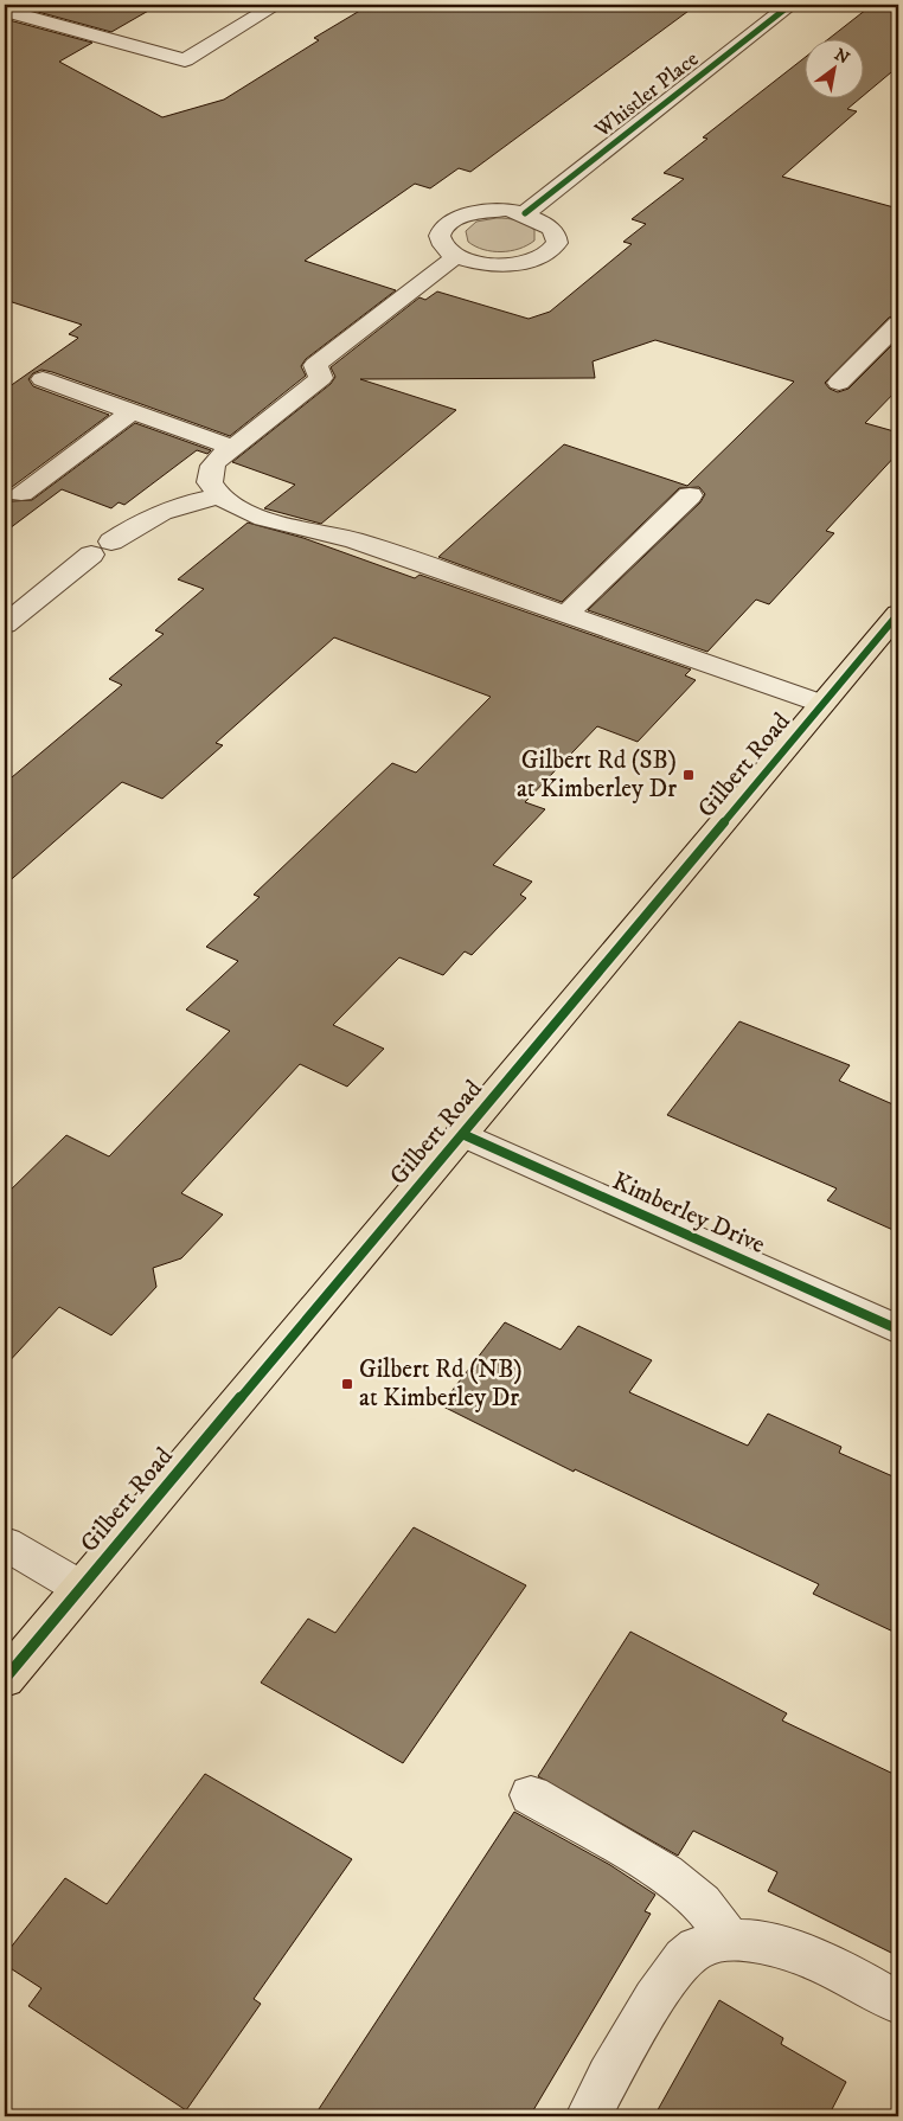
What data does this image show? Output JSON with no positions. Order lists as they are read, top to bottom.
{
  "streets": {
    "main road": ["Gilbert Road"],
    "street": ["Whistler Place", "Kimberley Drive"]
  },
  "crossings": [
    ["Gilbert Road", "Kimberley Drive"]
  ],
  "places": {
    "transit": ["Gilbert Rd (SB) at Kimberley Dr", "Gilbert Rd (NB) at Kimberley Dr"]
  },
  "north": "top right"
}
